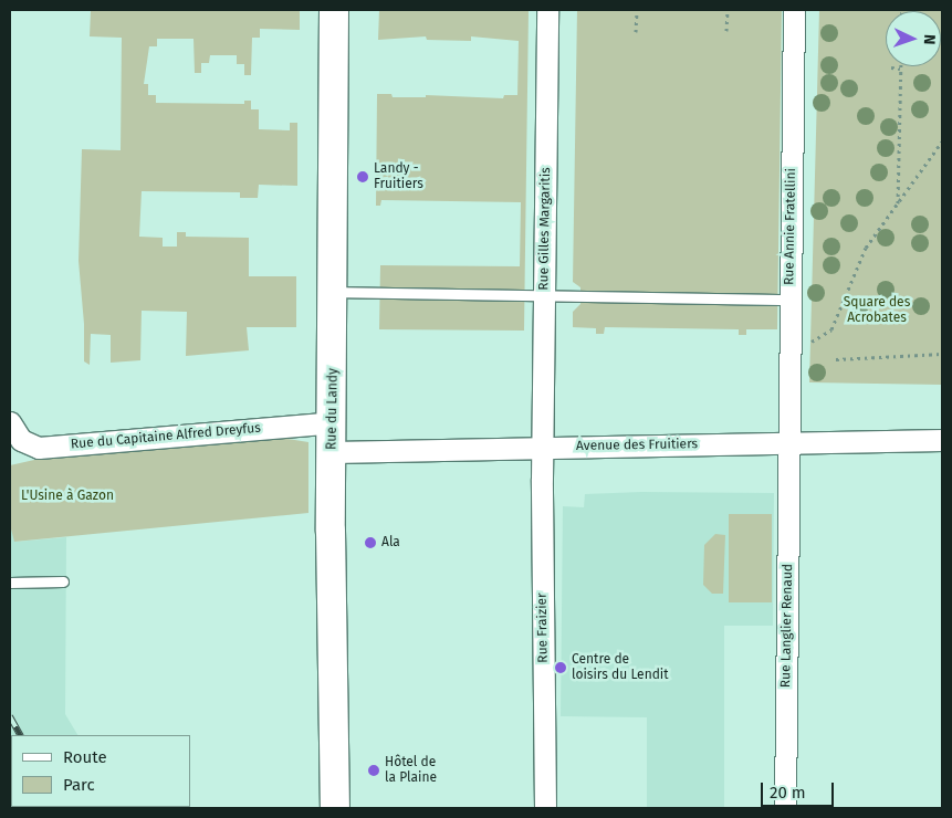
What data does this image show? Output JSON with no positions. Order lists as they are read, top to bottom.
{
  "streets": {
    "main road": ["Rue du Landy"],
    "street": [
      "Rue Annie Fratellini",
      "Rue Gilles Margaritis",
      "Rue du Capitaine Alfred Dreyfus",
      "Avenue des Fruitiers",
      "Rue Langlier Renaud",
      "Rue Fraizier"
    ]
  },
  "crossings": [
    ["Rue Annie Fratellini", "Avenue des Fruitiers"],
    ["Rue Annie Fratellini", "Rue Langlier Renaud"],
    ["Rue Gilles Margaritis", "Avenue des Fruitiers"],
    ["Rue Gilles Margaritis", "Rue Fraizier"],
    ["Rue du Landy", "Rue du Capitaine Alfred Dreyfus"],
    ["Rue du Landy", "Avenue des Fruitiers"],
    ["Avenue des Fruitiers", "Rue Langlier Renaud"],
    ["Avenue des Fruitiers", "Rue Fraizier"]
  ],
  "parks": ["Square des Acrobates", "L'Usine à Gazon"],
  "places": [
    "Landy - Fruitiers",
    "Ala",
    "Centre de loisirs du Lendit",
    "Hôtel de la Plaine"
  ],
  "legend": ["Route", "Parc"],
  "scale_bar": "20 m",
  "north": "right"
}
